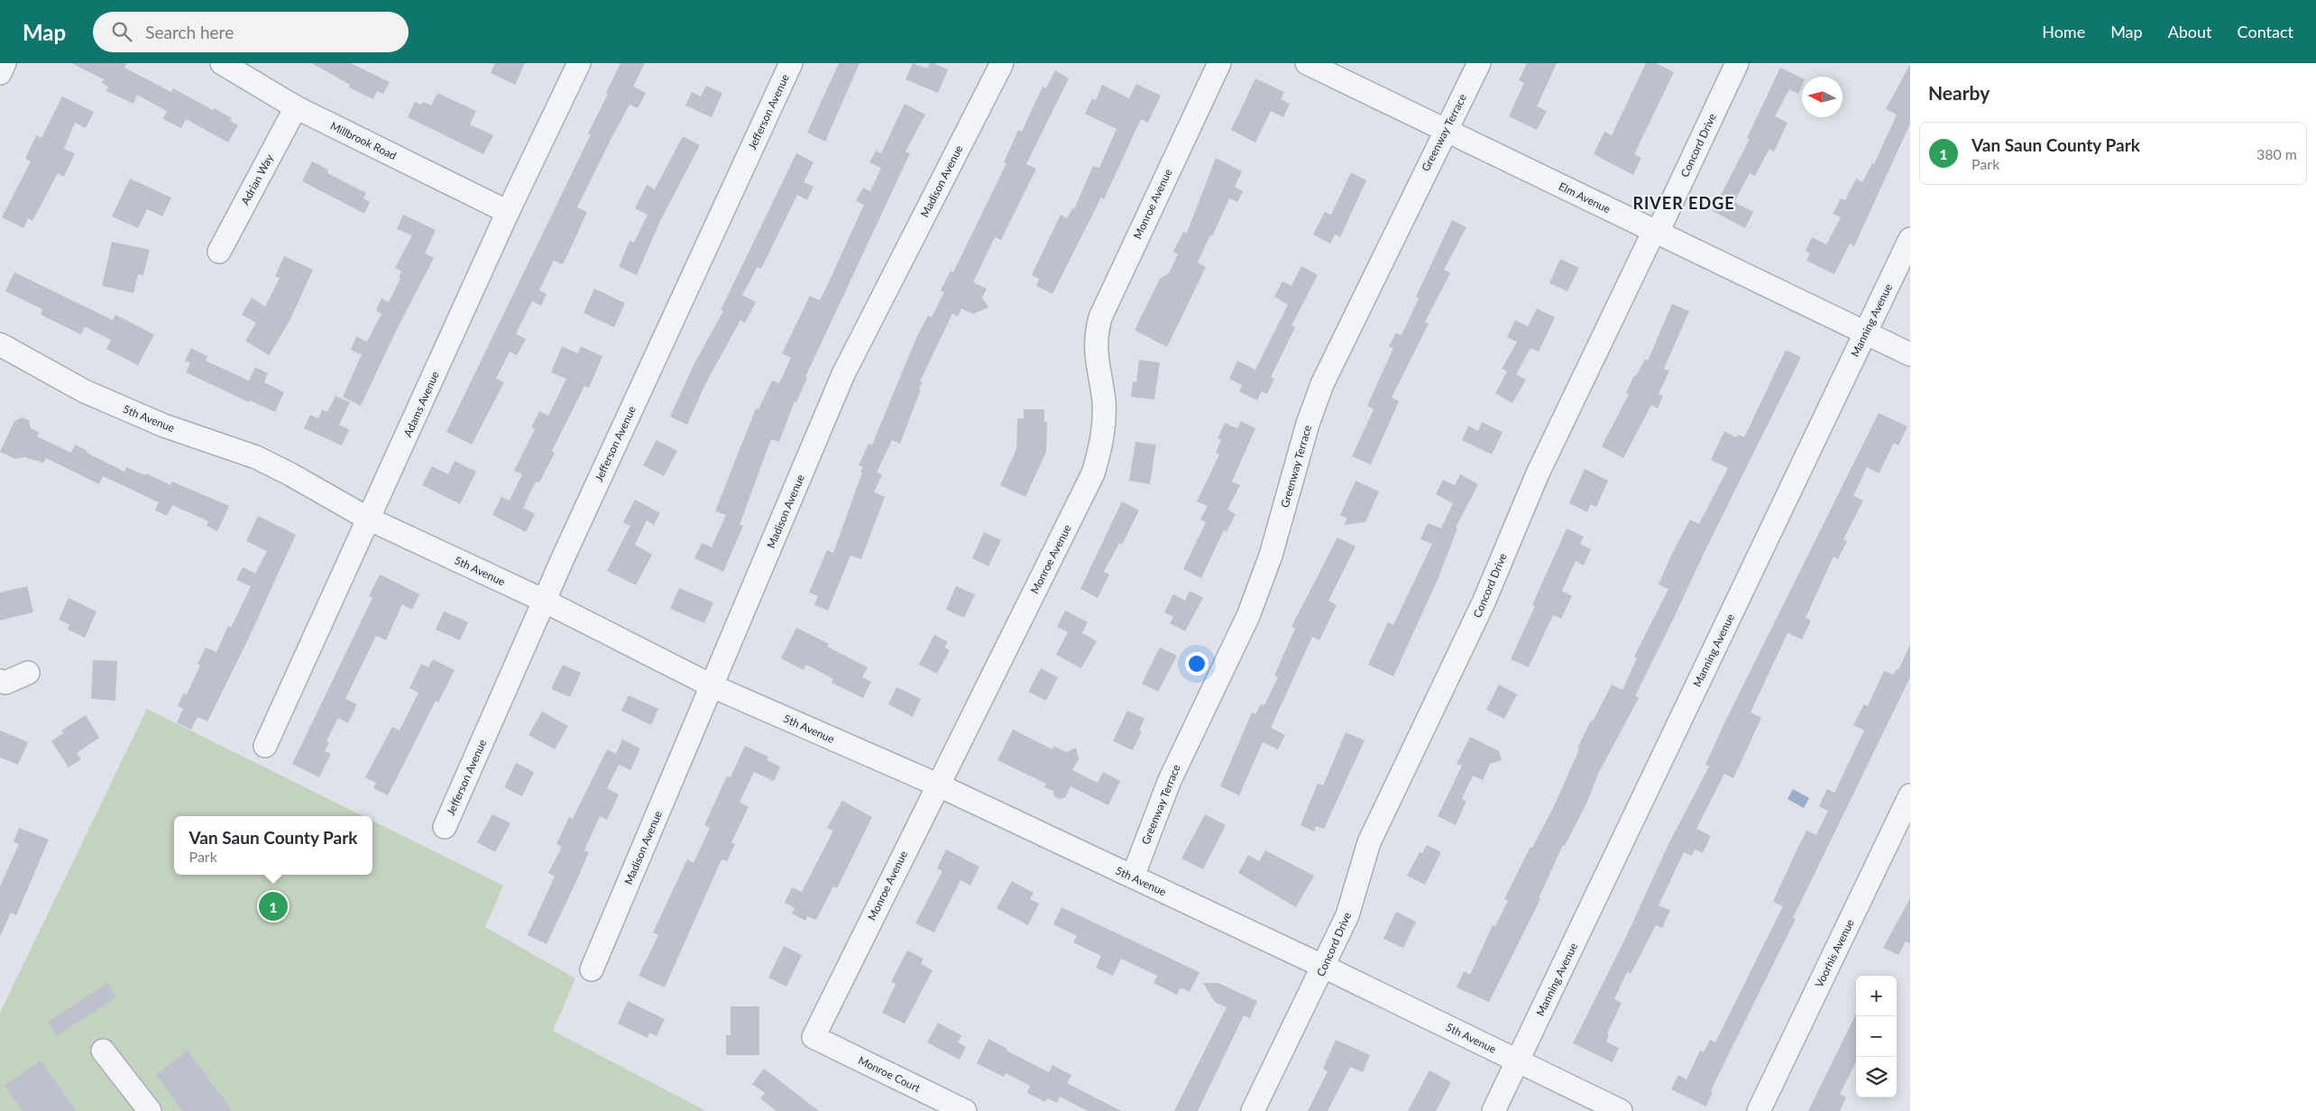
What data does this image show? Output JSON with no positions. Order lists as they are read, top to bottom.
{
  "streets": {
    "street": [
      "Jefferson Avenue",
      "Greenway Terrace",
      "Millbrook Road",
      "Concord Drive",
      "Adrian Way",
      "Madison Avenue",
      "Elm Avenue",
      "Monroe Avenue",
      "Manning Avenue",
      "Adams Avenue",
      "5th Avenue",
      "Voorhis Avenue",
      "Monroe Court"
    ]
  },
  "crossings": [
    ["Jefferson Avenue", "5th Avenue"],
    ["Greenway Terrace", "Elm Avenue"],
    ["Greenway Terrace", "5th Avenue"],
    ["Millbrook Road", "Adrian Way"],
    ["Millbrook Road", "Adams Avenue"],
    ["Concord Drive", "Elm Avenue"],
    ["Concord Drive", "5th Avenue"],
    ["Madison Avenue", "5th Avenue"],
    ["Elm Avenue", "Manning Avenue"],
    ["Monroe Avenue", "5th Avenue"],
    ["Monroe Avenue", "Monroe Court"],
    ["Manning Avenue", "5th Avenue"],
    ["Adams Avenue", "5th Avenue"]
  ],
  "districts": ["RIVER EDGE"],
  "north": "left",
  "page": {
    "header": "Map",
    "search": "Search here",
    "nav": [
      "Home",
      "Map",
      "About",
      "Contact"
    ],
    "heading": "Nearby",
    "list": [
      {
        "mark": "1",
        "name": "Van Saun County Park",
        "note": "Park",
        "value": "380 m"
      }
    ],
    "popup": ["Van Saun County Park", "Park"],
    "pins": "1",
    "map_buttons": ["+", "−"]
  }
}
